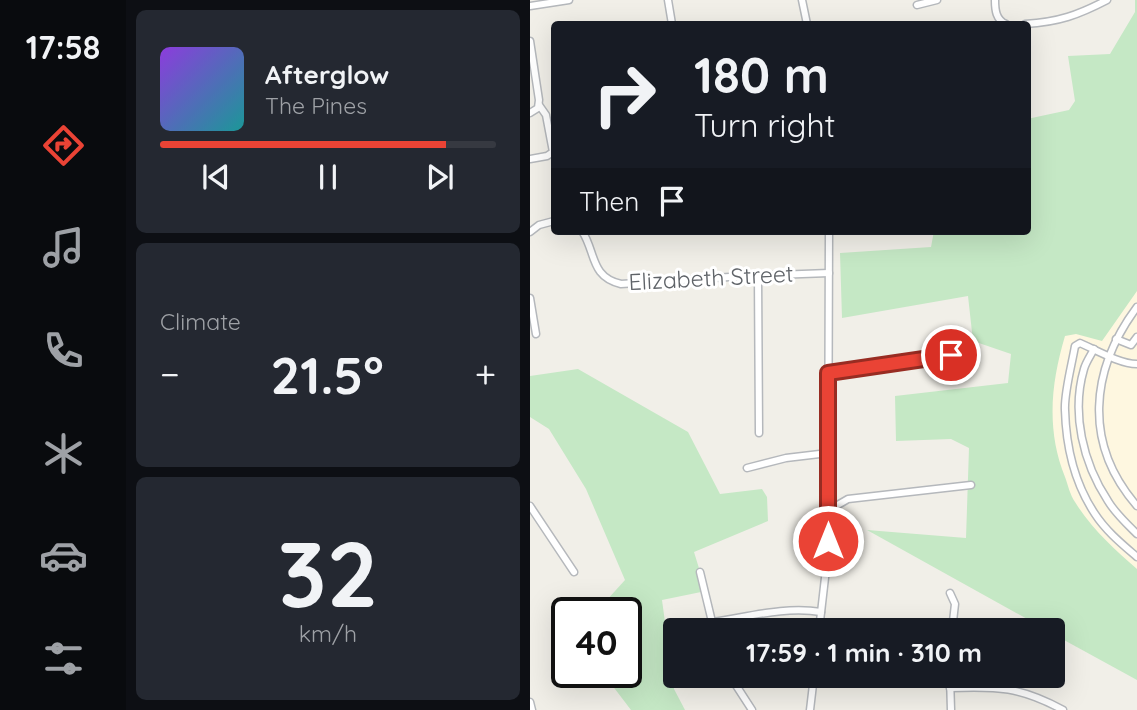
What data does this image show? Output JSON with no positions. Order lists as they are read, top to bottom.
{
  "streets": {
    "street": ["Elizabeth Street"]
  },
  "page": {
    "tabs": "17:58",
    "turn": ["180 m", "Turn right"],
    "song": ["Afterglow", "The Pines"],
    "then": "Then",
    "tile": [
      "Climate",
      ["32", "km/h"]
    ],
    "heat": ["−", "21.5°", "+"],
    "limit": "40",
    "trip": "17:59 · 1 min · 310 m"
  }
}
